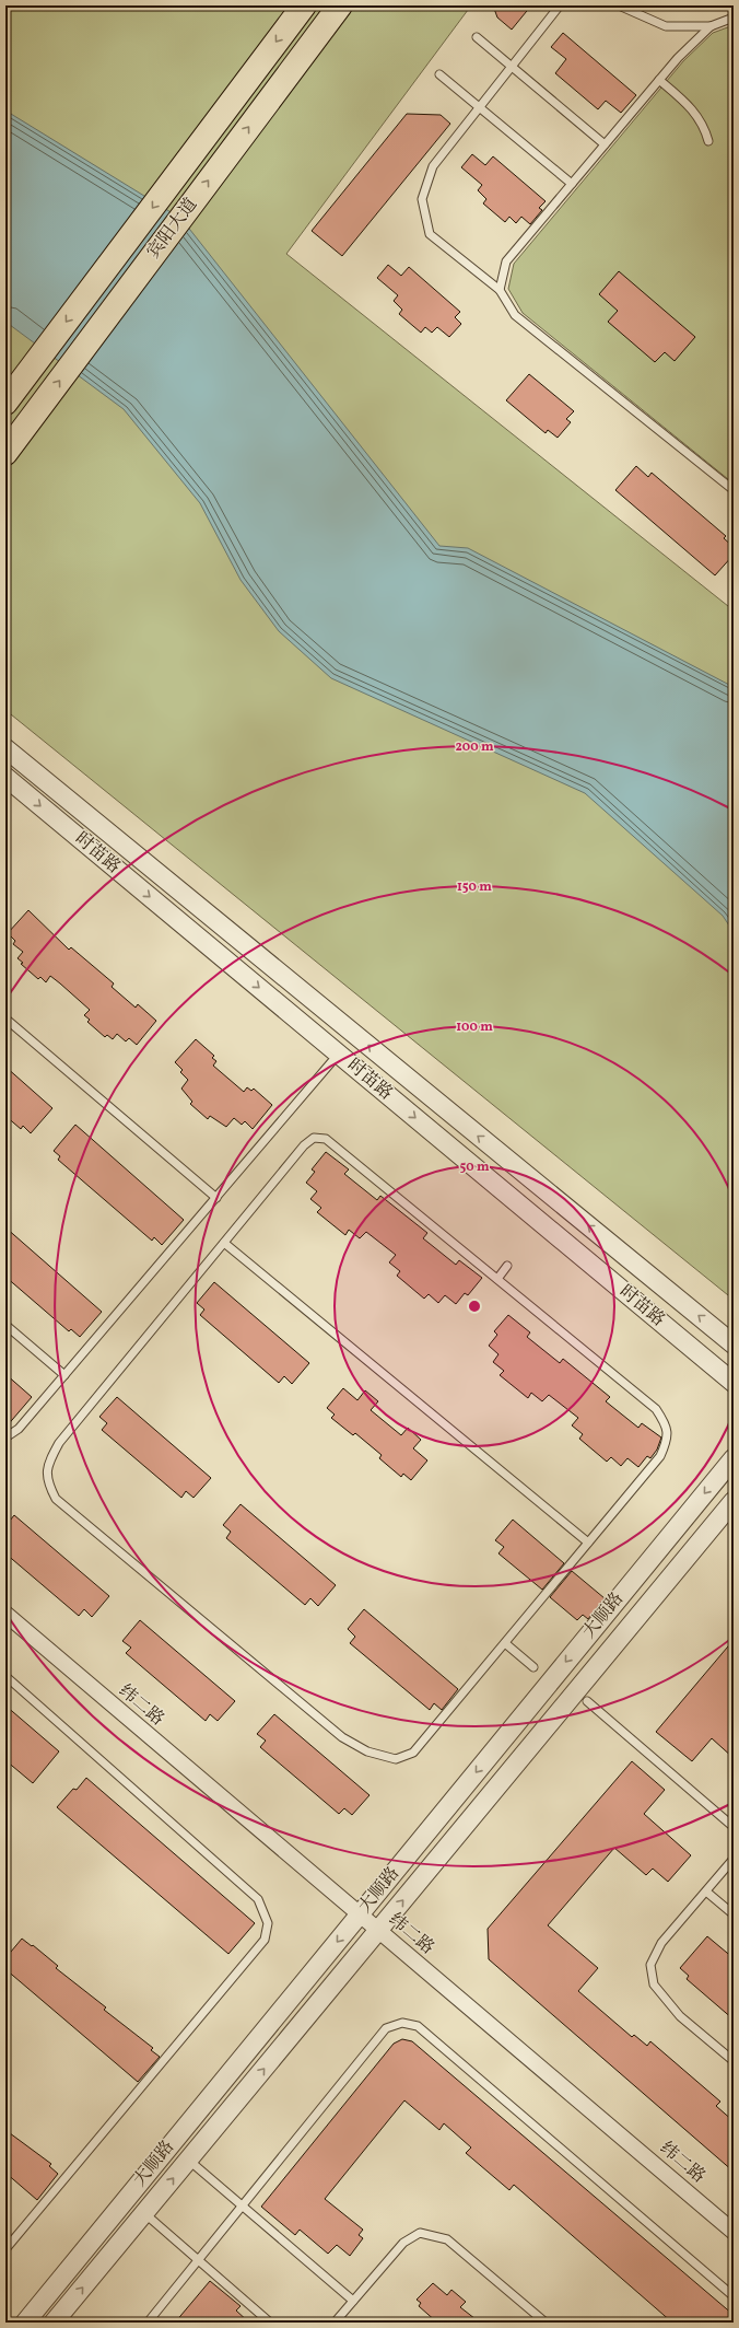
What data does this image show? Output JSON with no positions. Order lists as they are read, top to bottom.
{
  "streets": {
    "highway": ["宾阳大道"],
    "street": ["时苗路", "大顺路", "纬二路"]
  },
  "crossings": [
    ["大顺路", "纬二路"]
  ],
  "rings": [
    "200 m",
    "150 m",
    "100 m",
    "50 m"
  ]
}
